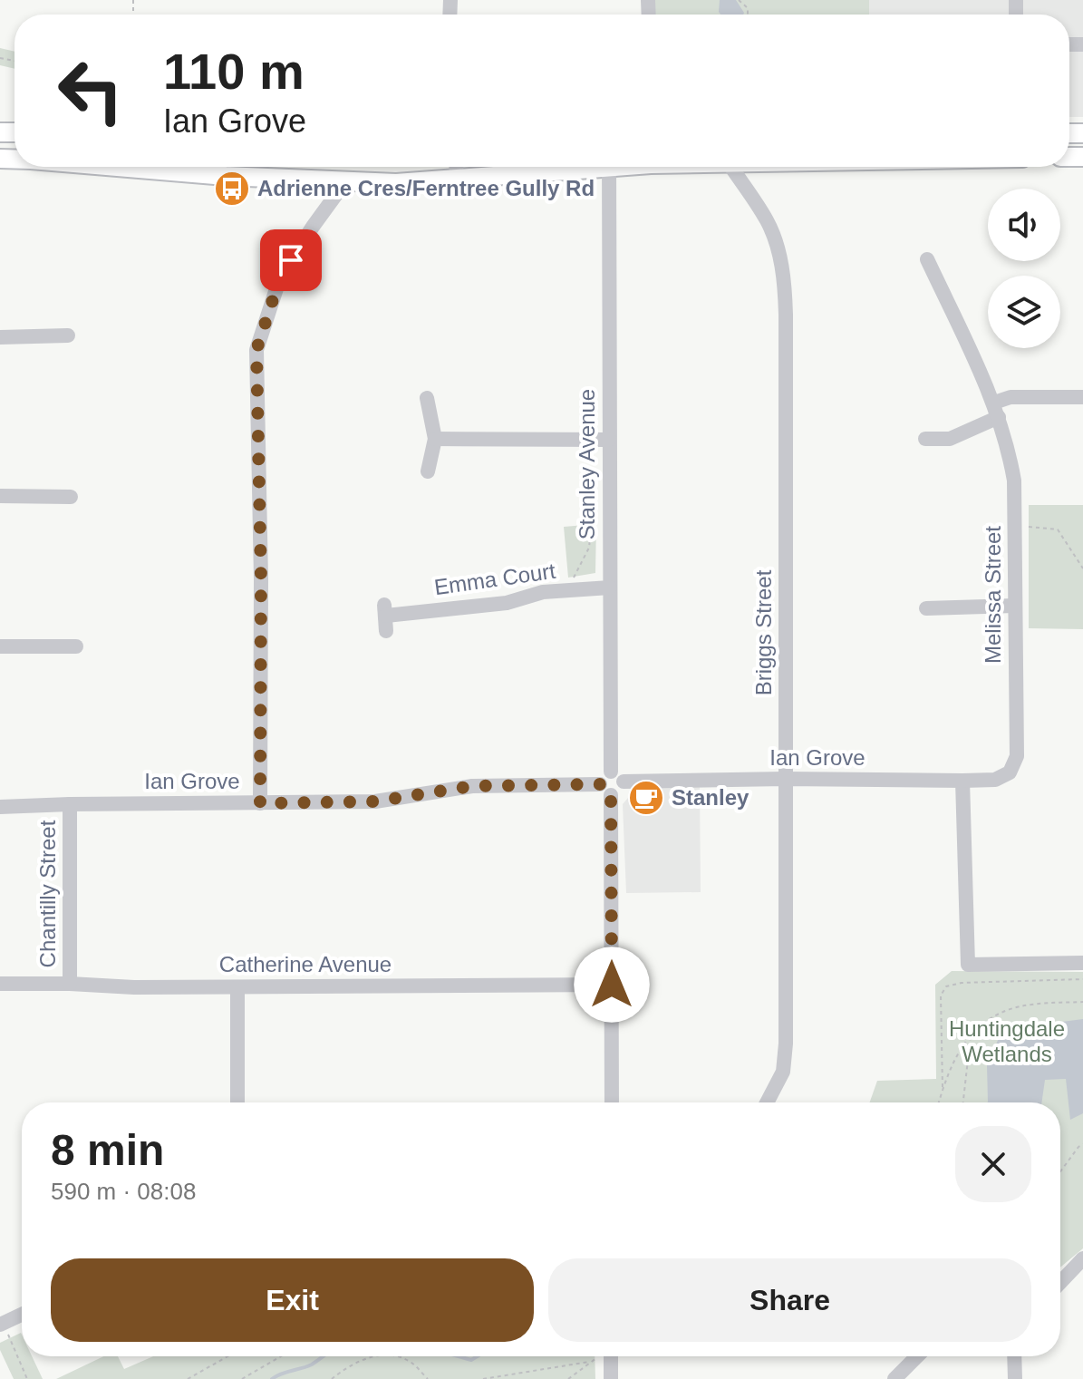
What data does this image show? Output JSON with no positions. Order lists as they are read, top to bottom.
{
  "streets": {
    "street": [
      "Stanley Avenue",
      "Emma Court",
      "Melissa Street",
      "Briggs Street",
      "Ian Grove",
      "Chantilly Street",
      "Catherine Avenue"
    ]
  },
  "crossings": [
    ["Stanley Avenue", "Emma Court"],
    ["Stanley Avenue", "Ian Grove"],
    ["Melissa Street", "Ian Grove"],
    ["Briggs Street", "Ian Grove"],
    ["Ian Grove", "Chantilly Street"],
    ["Chantilly Street", "Catherine Avenue"]
  ],
  "parks": ["Huntingdale Wetlands"],
  "places": {
    "bus stop": ["Adrienne Cres/Ferntree Gully Rd"],
    "cafe": ["Stanley"]
  },
  "page": {
    "turn": ["110 m", "Ian Grove"],
    "heading": ["8 min", "590 m · 08:08"],
    "buttons": ["Exit", "Share"]
  }
}
